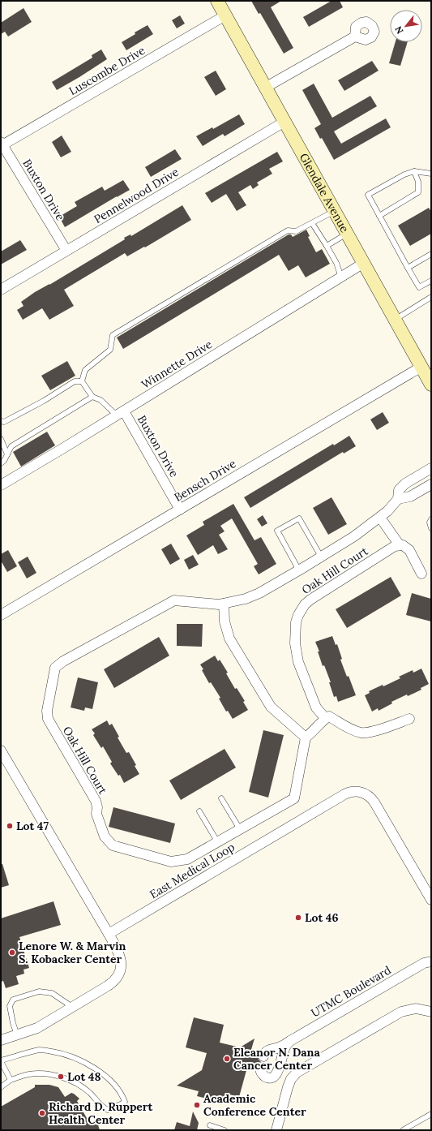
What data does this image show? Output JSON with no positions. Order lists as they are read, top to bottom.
{
  "streets": {
    "main road": ["Glendale Avenue"],
    "street": [
      "Luscombe Drive",
      "Buxton Drive",
      "Pennelwood Drive",
      "Winnette Drive",
      "Bensch Drive",
      "Oak Hill Court",
      "East Medical Loop",
      "UTMC Boulevard"
    ]
  },
  "crossings": [
    ["Luscombe Drive", "Buxton Drive"],
    ["Luscombe Drive", "Glendale Avenue"],
    ["Buxton Drive", "Pennelwood Drive"],
    ["Buxton Drive", "Winnette Drive"],
    ["Buxton Drive", "Bensch Drive"],
    ["Glendale Avenue", "Pennelwood Drive"],
    ["Glendale Avenue", "Winnette Drive"],
    ["Glendale Avenue", "Bensch Drive"]
  ],
  "places": [
    "Lot 47",
    "Lot 46",
    "Lenore W. & Marvin S. Kobacker Center",
    "Eleanor N. Dana Cancer Center",
    "Lot 48",
    "Academic Conference Center",
    "Richard D. Ruppert Health Center"
  ],
  "north": "bottom left"
}
